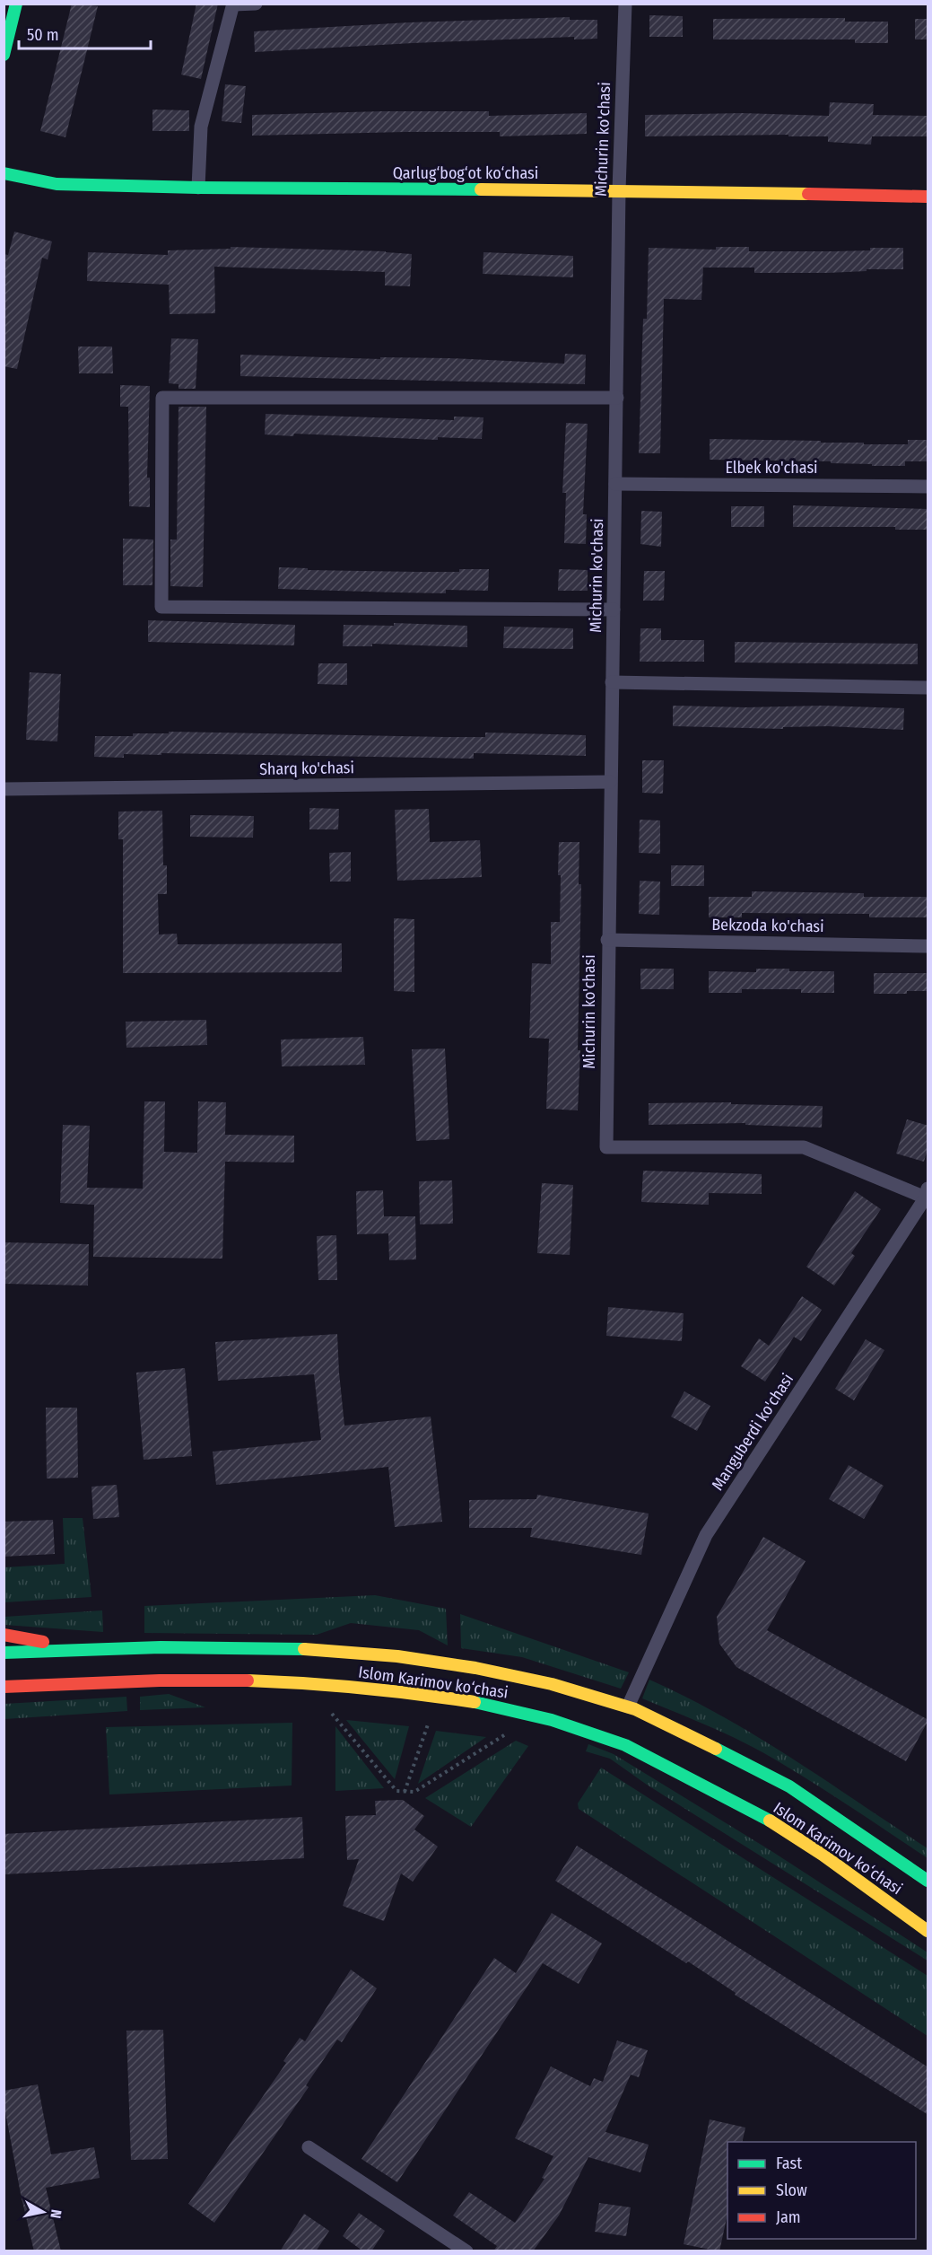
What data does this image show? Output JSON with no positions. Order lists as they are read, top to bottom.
{
  "streets": {
    "main road": ["Qarlug‘bog‘ot ko‘chasi", "Islom Karimov ko‘chasi"],
    "street": [
      "Michurin ko'chasi",
      "Elbek ko'chasi",
      "Sharq ko'chasi",
      "Bekzoda ko'chasi",
      "Manguberdi ko'chasi"
    ]
  },
  "crossings": [
    ["Michurin ko'chasi", "Qarlug‘bog‘ot ko‘chasi"],
    ["Michurin ko'chasi", "Elbek ko'chasi"],
    ["Michurin ko'chasi", "Sharq ko'chasi"],
    ["Michurin ko'chasi", "Bekzoda ko'chasi"],
    ["Michurin ko'chasi", "Manguberdi ko'chasi"],
    ["Manguberdi ko'chasi", "Islom Karimov ko‘chasi"]
  ],
  "legend": ["Fast", "Slow", "Jam"],
  "scale_bar": "50 m",
  "north": "right"
}
